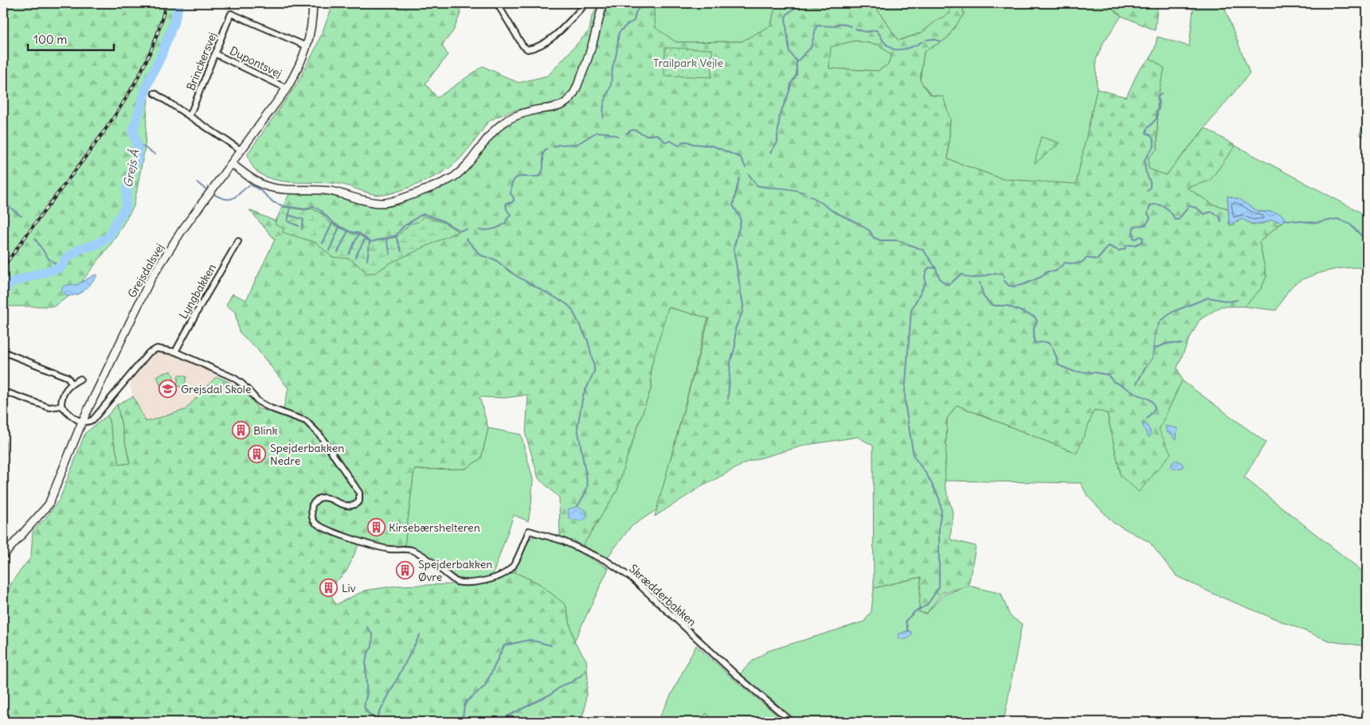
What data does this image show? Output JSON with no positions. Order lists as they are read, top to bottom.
{
  "streets": {
    "street": [
      "Brinckersvej",
      "Dupontsvej",
      "Grejsdalsvej",
      "Lyngbakken",
      "Skrædderbakken"
    ]
  },
  "crossings": [
    ["Brinckersvej", "Dupontsvej"],
    ["Brinckersvej", "Grejsdalsvej"],
    ["Dupontsvej", "Grejsdalsvej"],
    ["Grejsdalsvej", "Skrædderbakken"],
    ["Lyngbakken", "Skrædderbakken"]
  ],
  "water": ["Grejs Å"],
  "parks": ["Trailpark Vejle"],
  "places": {
    "school or university": ["Grejsdal Skole"],
    "building": [
      "Blink",
      "Spejderbakken Nedre",
      "Kirsebærshelteren",
      "Spejderbakken Øvre",
      "Liv"
    ]
  },
  "scale_bar": "100 m"
}
